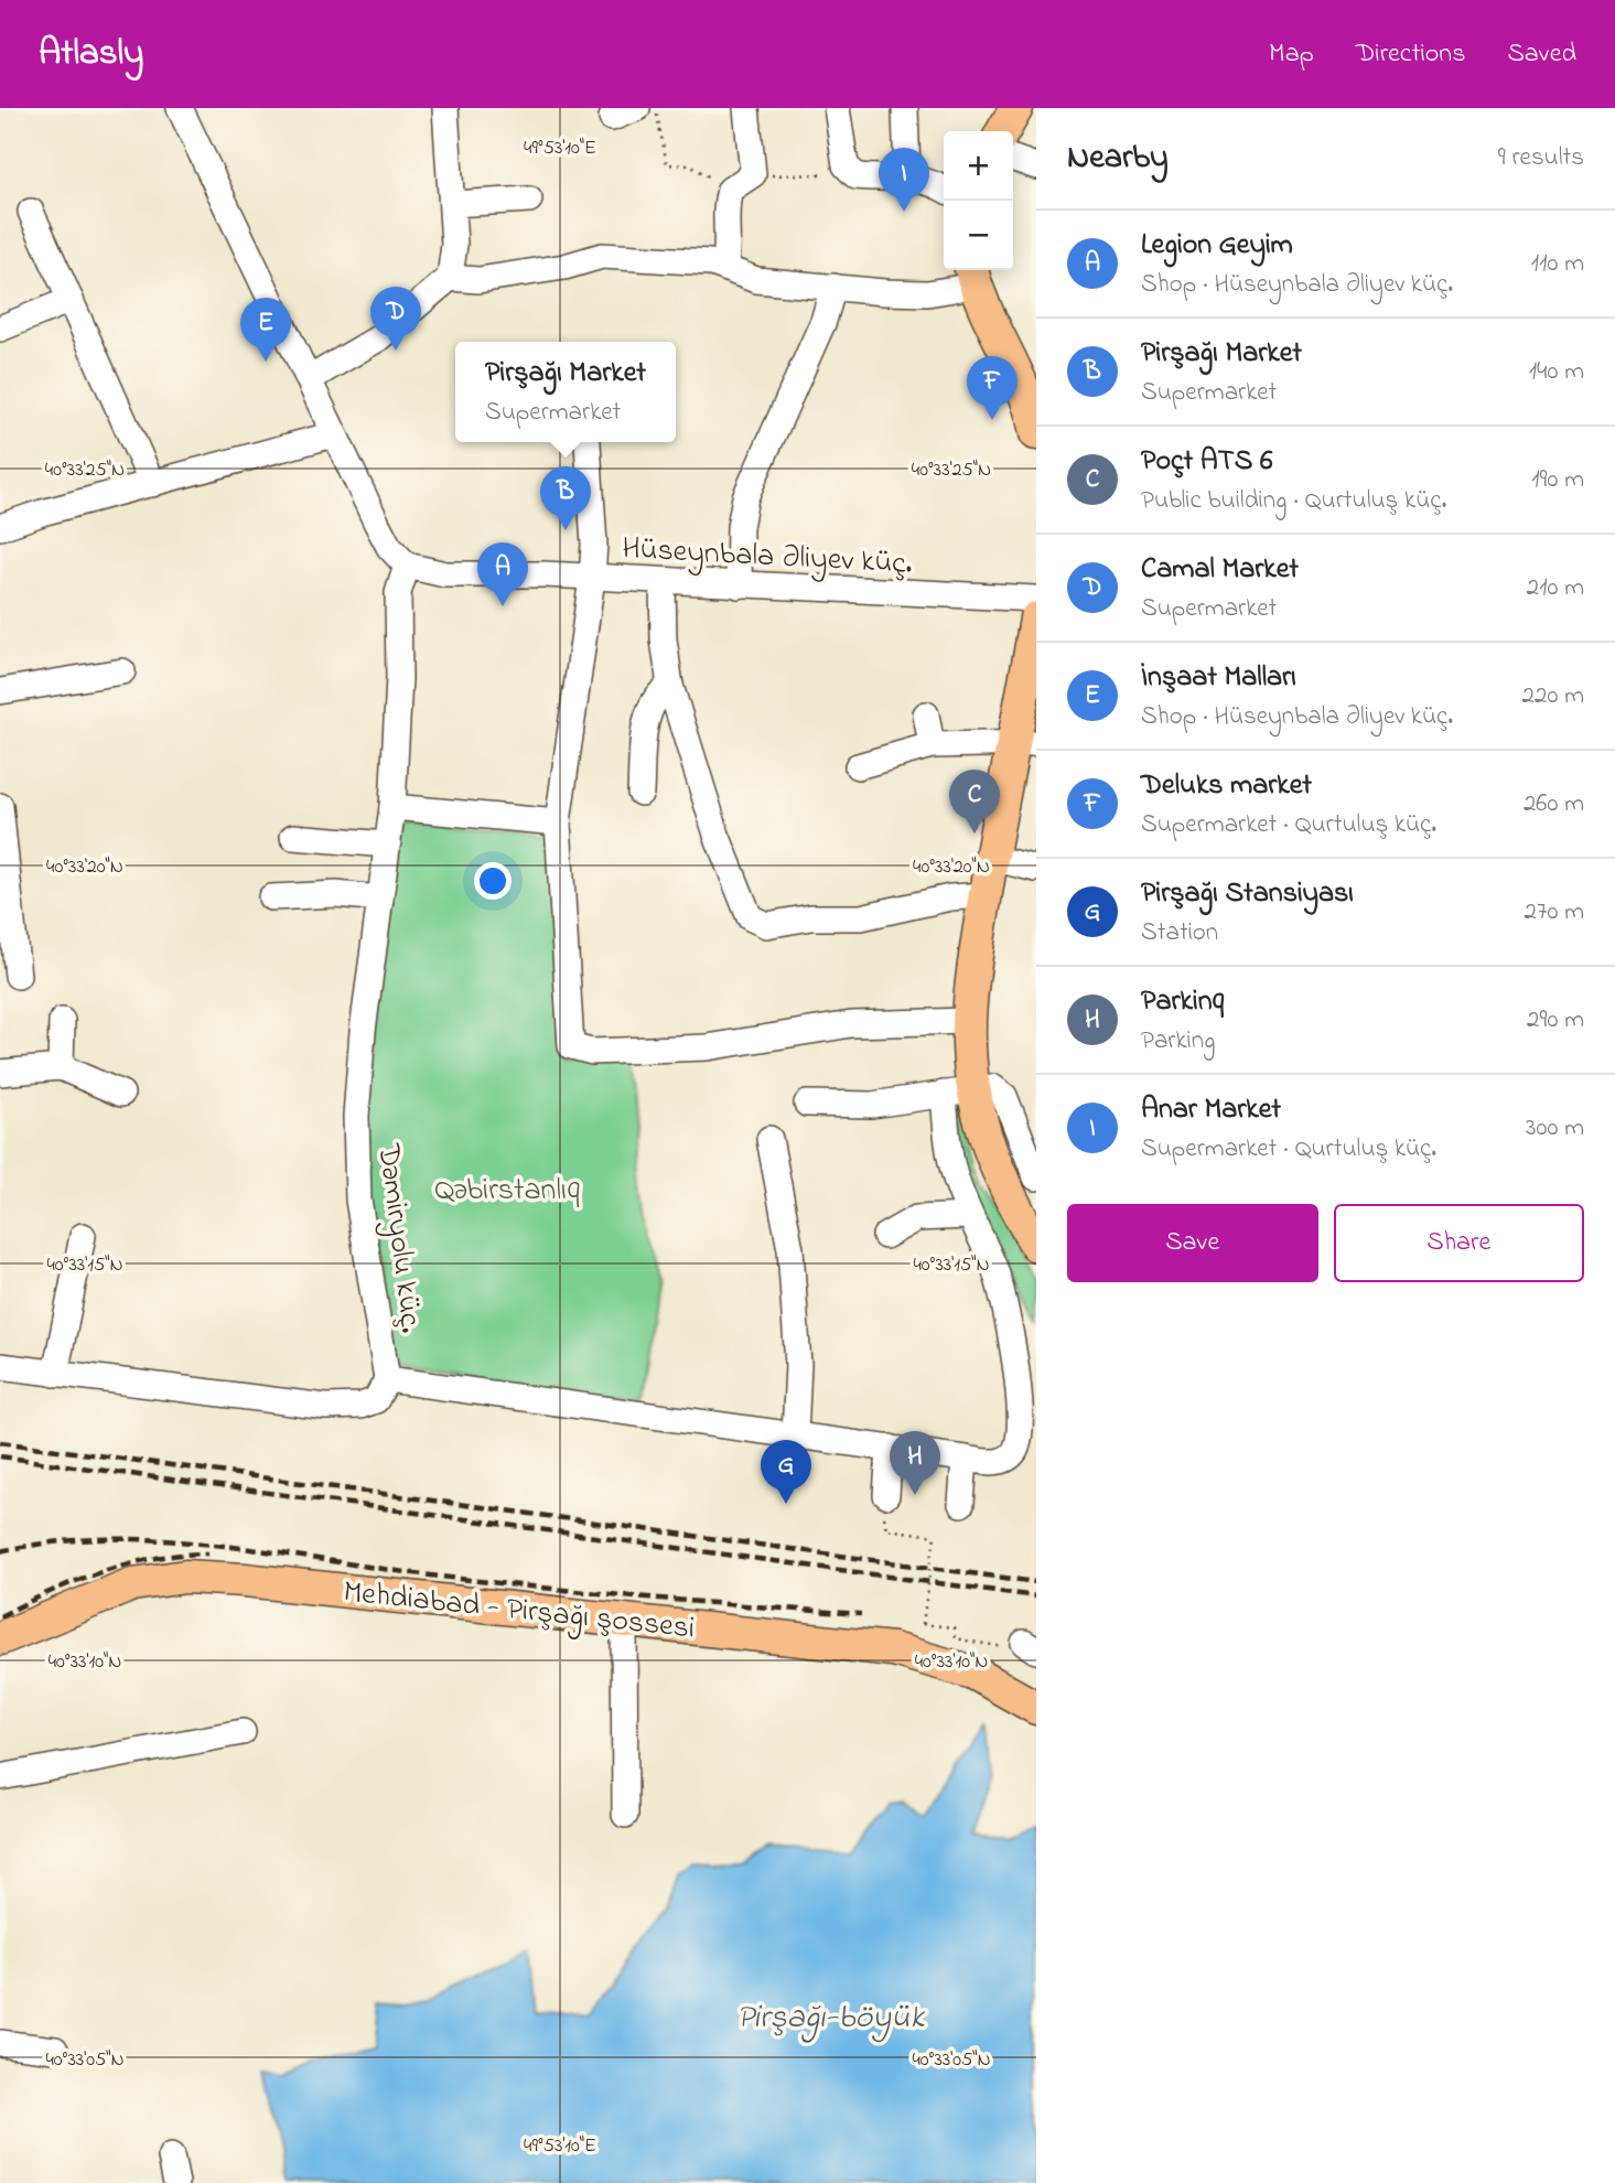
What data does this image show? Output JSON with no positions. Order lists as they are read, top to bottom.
{
  "streets": {
    "main road": ["Mehdiabad - Pirşağı şossesi"],
    "street": ["Hüseynbala Əliyev küç.", "Dəmiryolu küç."]
  },
  "crossings": [
    ["Hüseynbala Əliyev küç.", "Dəmiryolu küç."]
  ],
  "water": ["Pirşağı-böyük"],
  "parks": ["Qəbirstanlıq"],
  "page": {
    "header": "Atlasly",
    "nav": ["Map", "Directions", "Saved"],
    "heading": ["Nearby", "9 results"],
    "map_buttons": ["+", "−"],
    "pins": [
      "I",
      "D",
      "E",
      "F",
      "B",
      "A",
      "C",
      "H",
      "G"
    ],
    "list": [
      {
        "mark": "A",
        "name": "Legion Geyim",
        "note": "Shop · Hüseynbala Əliyev küç.",
        "value": "110 m"
      },
      {
        "mark": "B",
        "name": "Pirşağı Market",
        "note": "Supermarket",
        "value": "140 m"
      },
      {
        "mark": "C",
        "name": "Poçt ATS 6",
        "note": "Public building · Qurtuluş küç.",
        "value": "190 m"
      },
      {
        "mark": "D",
        "name": "Camal Market",
        "note": "Supermarket",
        "value": "210 m"
      },
      {
        "mark": "E",
        "name": "İnşaat Malları",
        "note": "Shop · Hüseynbala Əliyev küç.",
        "value": "220 m"
      },
      {
        "mark": "F",
        "name": "Deluks market",
        "note": "Supermarket · Qurtuluş küç.",
        "value": "260 m"
      },
      {
        "mark": "G",
        "name": "Pirşağı Stansiyası",
        "note": "Station",
        "value": "270 m"
      },
      {
        "mark": "H",
        "name": "Parkinq",
        "note": "Parking",
        "value": "290 m"
      },
      {
        "mark": "I",
        "name": "Anar Market",
        "note": "Supermarket · Qurtuluş küç.",
        "value": "300 m"
      }
    ],
    "popup": ["Pirşağı Market", "Supermarket"],
    "buttons": ["Save", "Share"]
  },
  "coordinates": [
    "49°53'10\"E",
    "40°33'25\"N",
    "40°33'20\"N",
    "40°33'15\"N",
    "40°33'10\"N",
    "40°33'05\"N"
  ]
}
